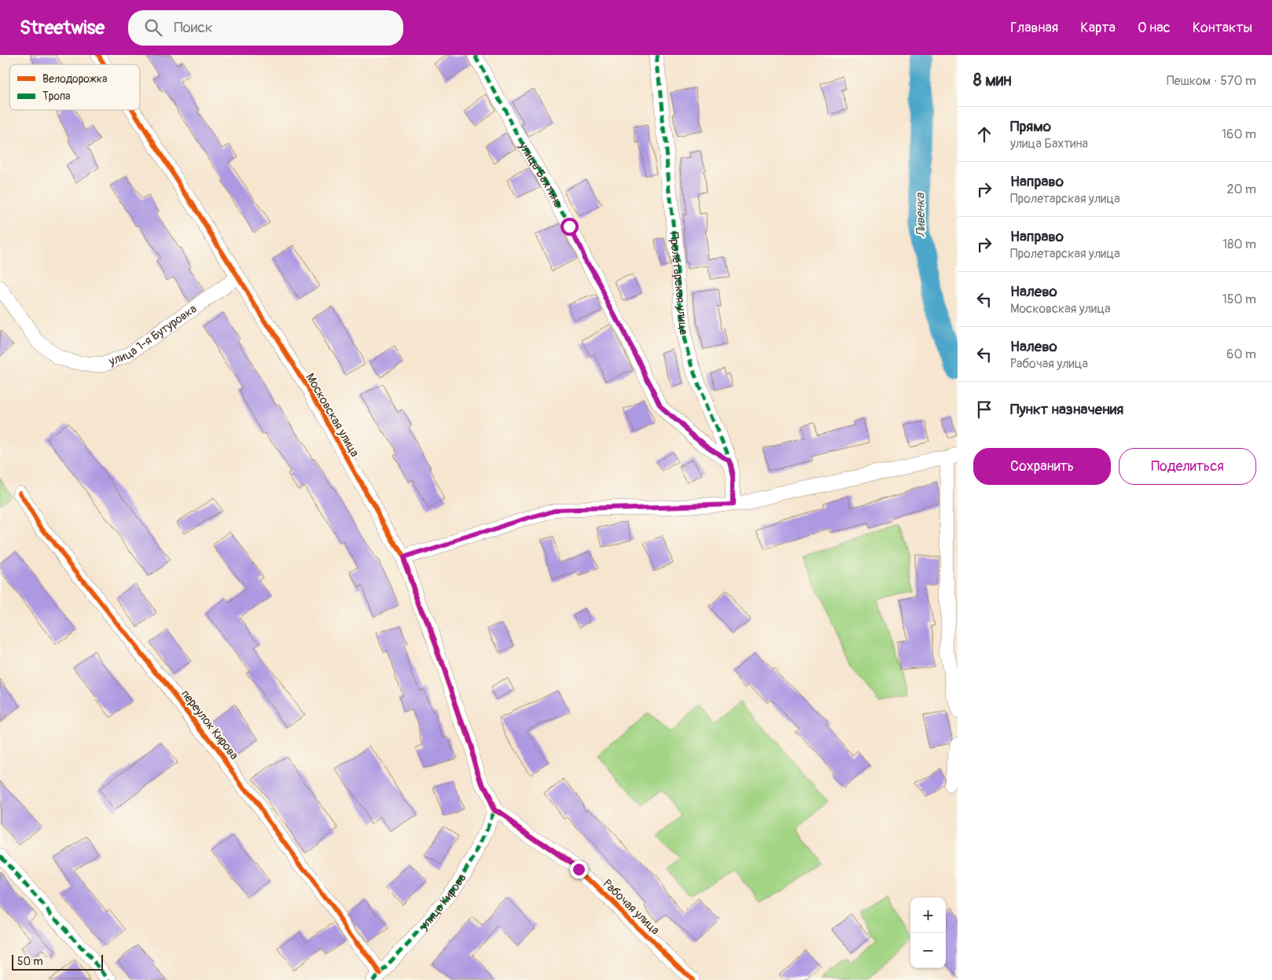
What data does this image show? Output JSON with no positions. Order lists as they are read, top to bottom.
{
  "streets": {
    "street": [
      "улица Бахтина",
      "Пролетарская улица",
      "улица 1-я Бутуровка",
      "Московская улица",
      "переулок Кирова",
      "улица Кирова",
      "Рабочая улица"
    ]
  },
  "crossings": [
    ["улица Бахтина", "Пролетарская улица"],
    ["улица 1-я Бутуровка", "Московская улица"],
    ["Московская улица", "улица Кирова"],
    ["Московская улица", "Рабочая улица"],
    ["переулок Кирова", "улица Кирова"],
    ["улица Кирова", "Рабочая улица"]
  ],
  "water": ["Ливенка"],
  "legend": ["Велодорожка", "Тропа"],
  "scale_bar": "50 m",
  "page": {
    "header": "Streetwise",
    "search": "Поиск",
    "nav": [
      "Главная",
      "Карта",
      "О нас",
      "Контакты"
    ],
    "heading": ["8 мин", "Пешком · 570 m"],
    "list": [
      ["Прямо", "улица Бахтина", "160 m"],
      ["Направо", "Пролетарская улица", "20 m"],
      ["Направо", "Пролетарская улица", "180 m"],
      ["Налево", "Московская улица", "150 m"],
      ["Налево", "Рабочая улица", "60 m"],
      "Пункт назначения"
    ],
    "buttons": ["Сохранить", "Поделиться"],
    "map_buttons": ["+", "−"],
    "scale": "50 m"
  }
}
